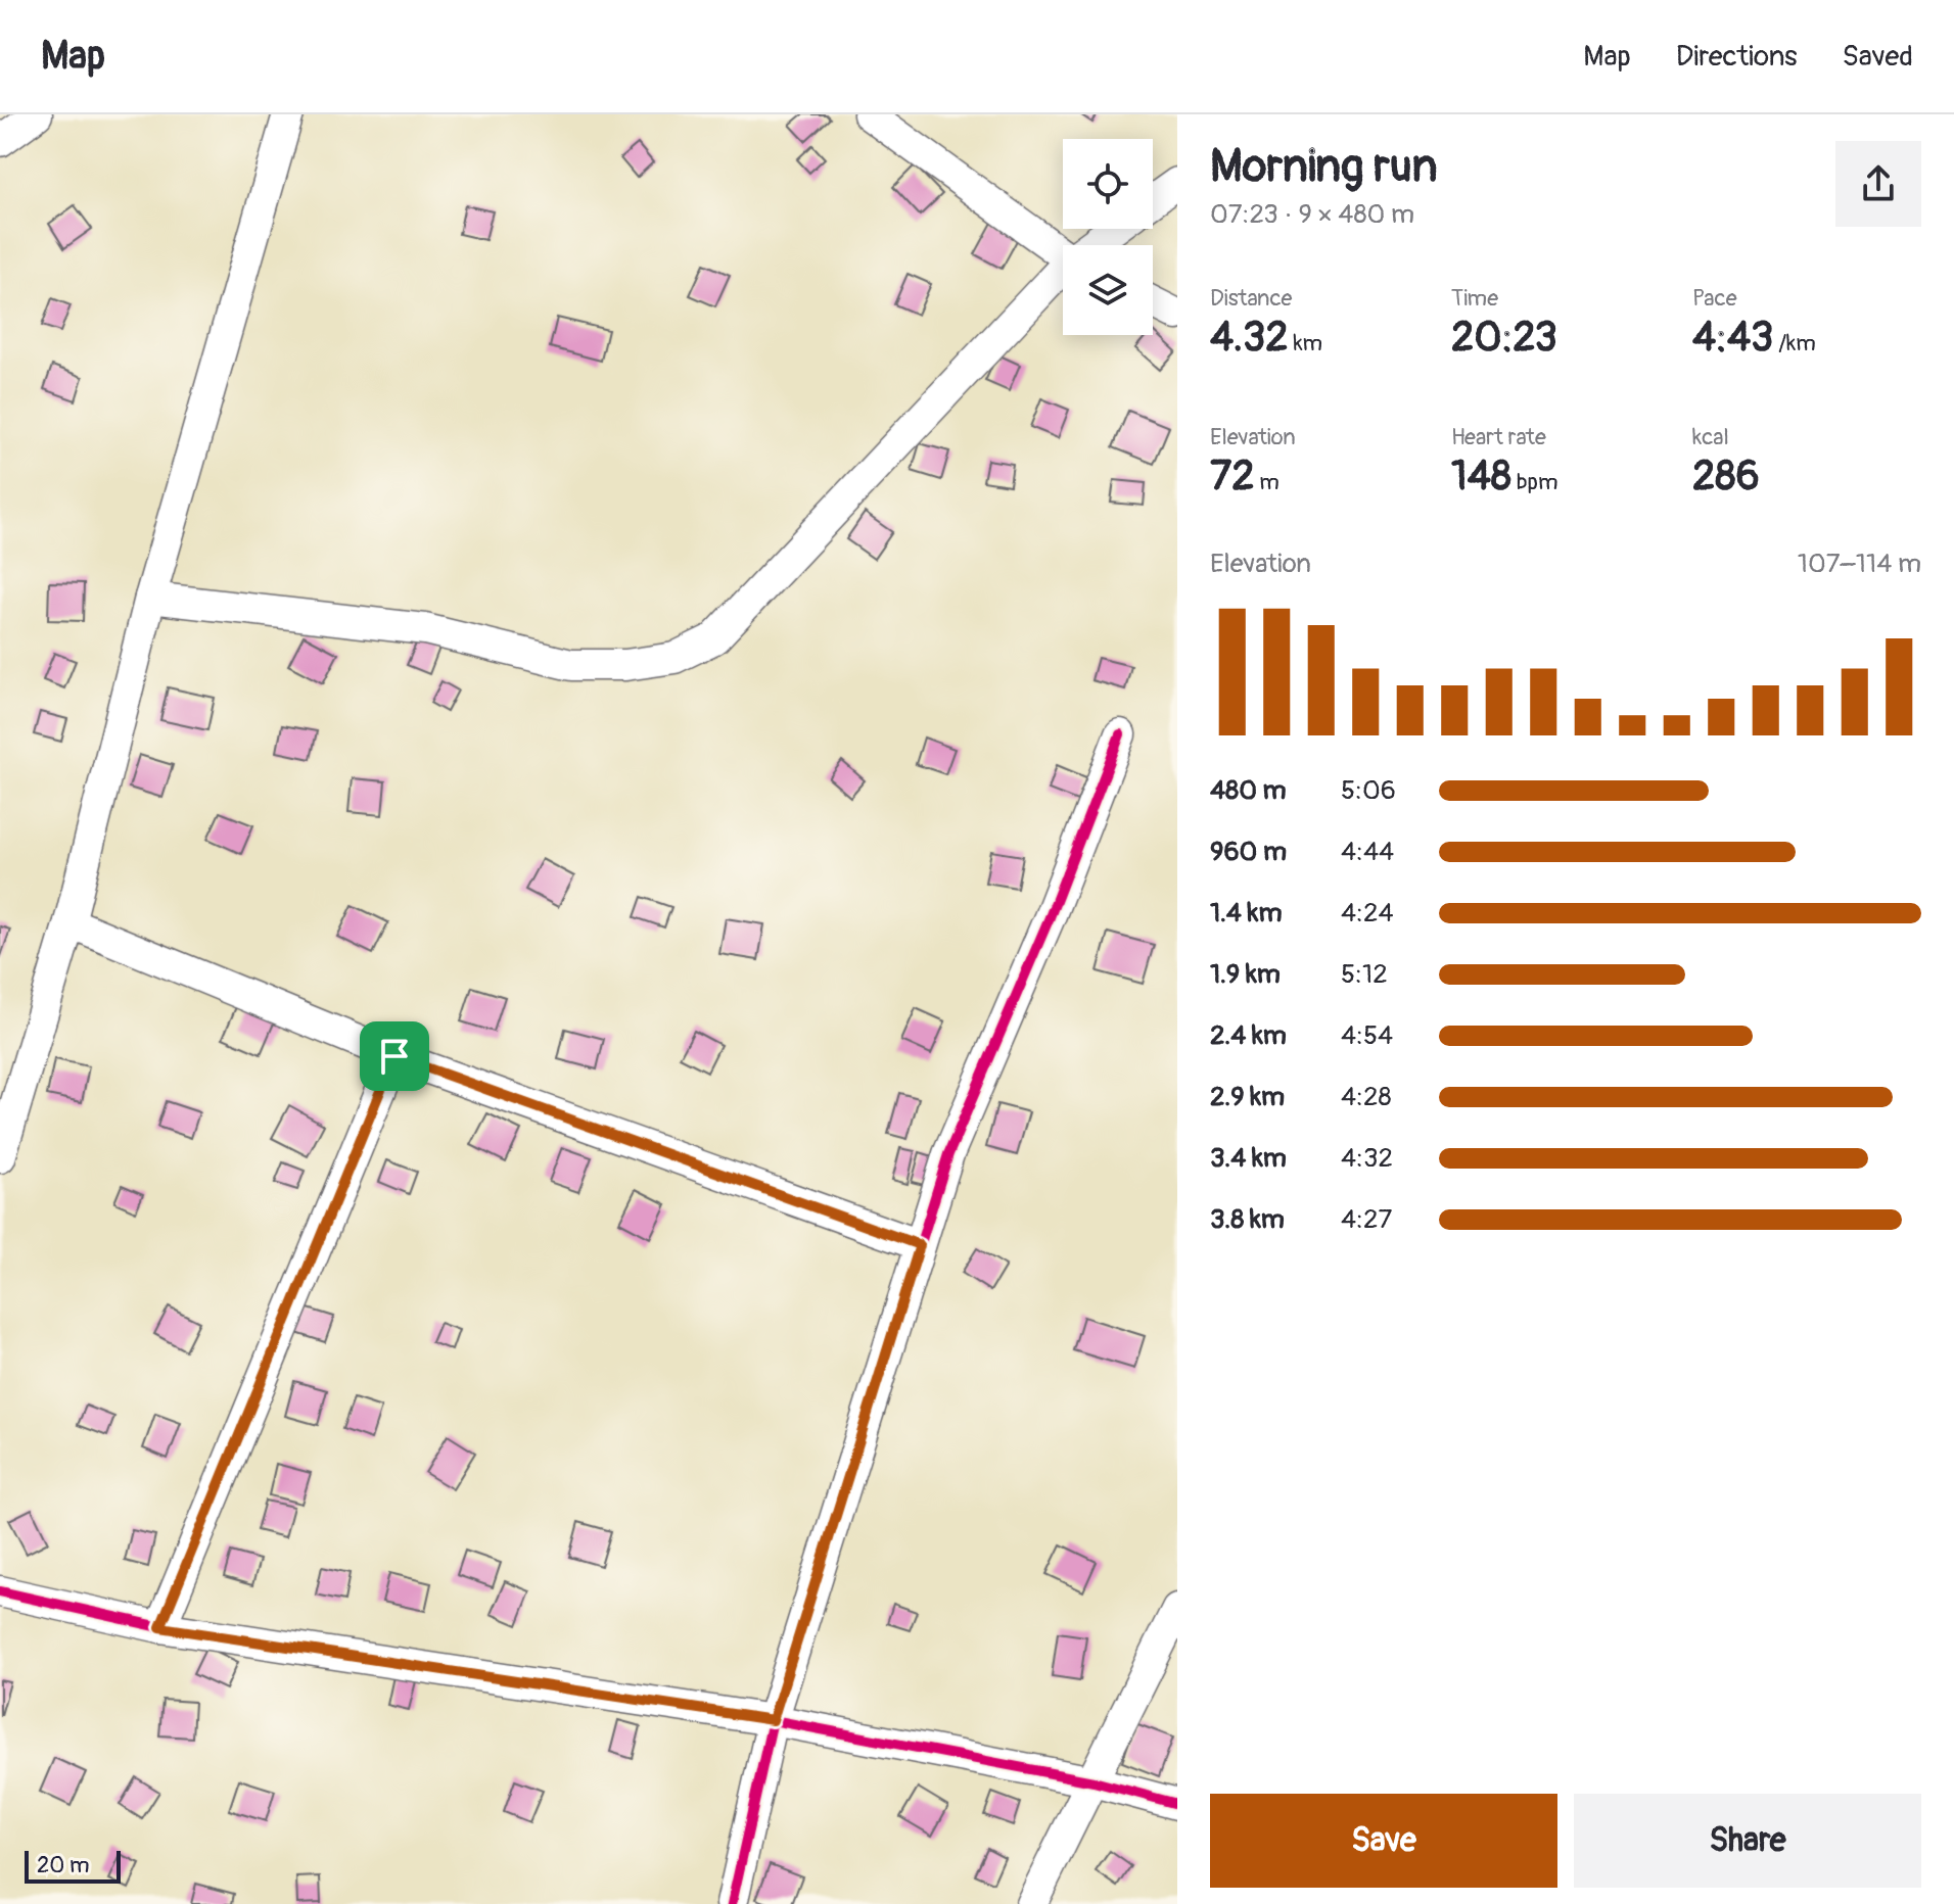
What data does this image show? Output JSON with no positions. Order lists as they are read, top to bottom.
{
  "scale_bar": "20 m",
  "page": {
    "header": "Map",
    "nav": ["Map", "Directions", "Saved"],
    "heading": ["Morning run", "07:23 · 9 × 480 m"],
    "stats": [
      ["Distance", "4.32 km"],
      ["Time", "20:23"],
      ["Pace", "4:43 /km"],
      ["Elevation", "72 m"],
      ["Heart rate", "148 bpm"],
      ["kcal", "286"]
    ],
    "chart": ["Elevation", "107–114 m"],
    "list": [
      {
        "name": "480 m",
        "note": "5:06"
      },
      {
        "name": "960 m",
        "note": "4:44"
      },
      {
        "name": "1.4 km",
        "note": "4:24"
      },
      {
        "name": "1.9 km",
        "note": "5:12"
      },
      {
        "name": "2.4 km",
        "note": "4:54"
      },
      {
        "name": "2.9 km",
        "note": "4:28"
      },
      {
        "name": "3.4 km",
        "note": "4:32"
      },
      {
        "name": "3.8 km",
        "note": "4:27"
      }
    ],
    "buttons": ["Save", "Share"],
    "scale": "20 m"
  }
}
